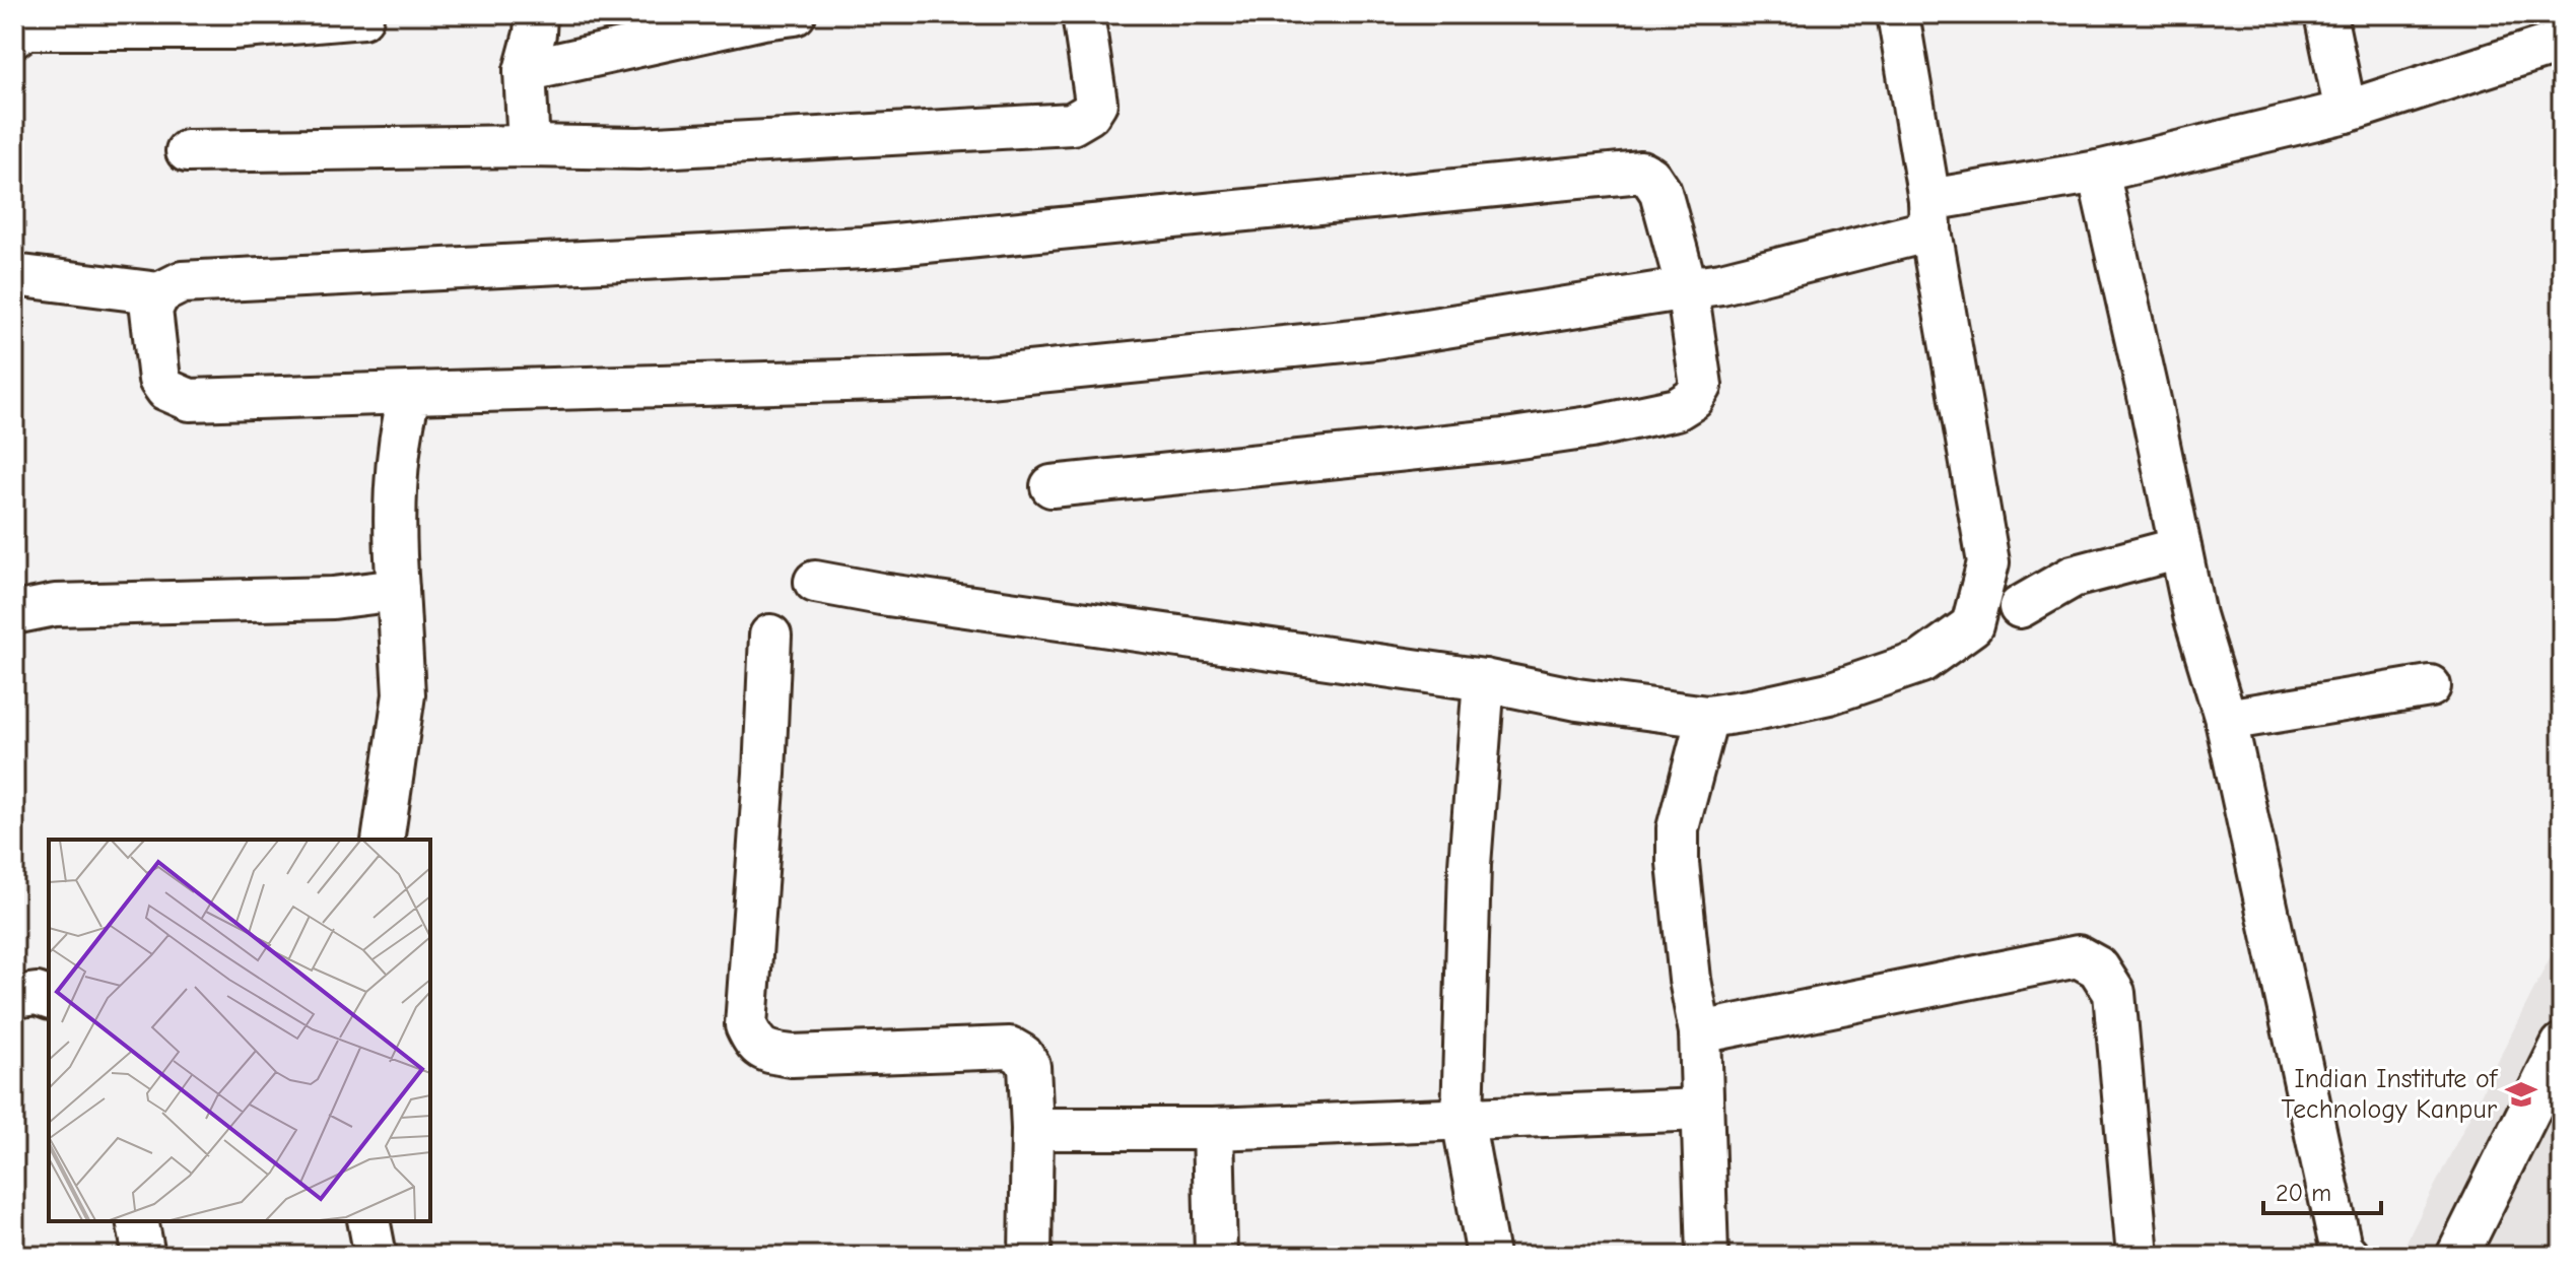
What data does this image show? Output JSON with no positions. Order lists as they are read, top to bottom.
{
  "places": {
    "school or university": ["Indian Institute of Technology Kanpur"]
  },
  "scale_bar": "20 m"
}
